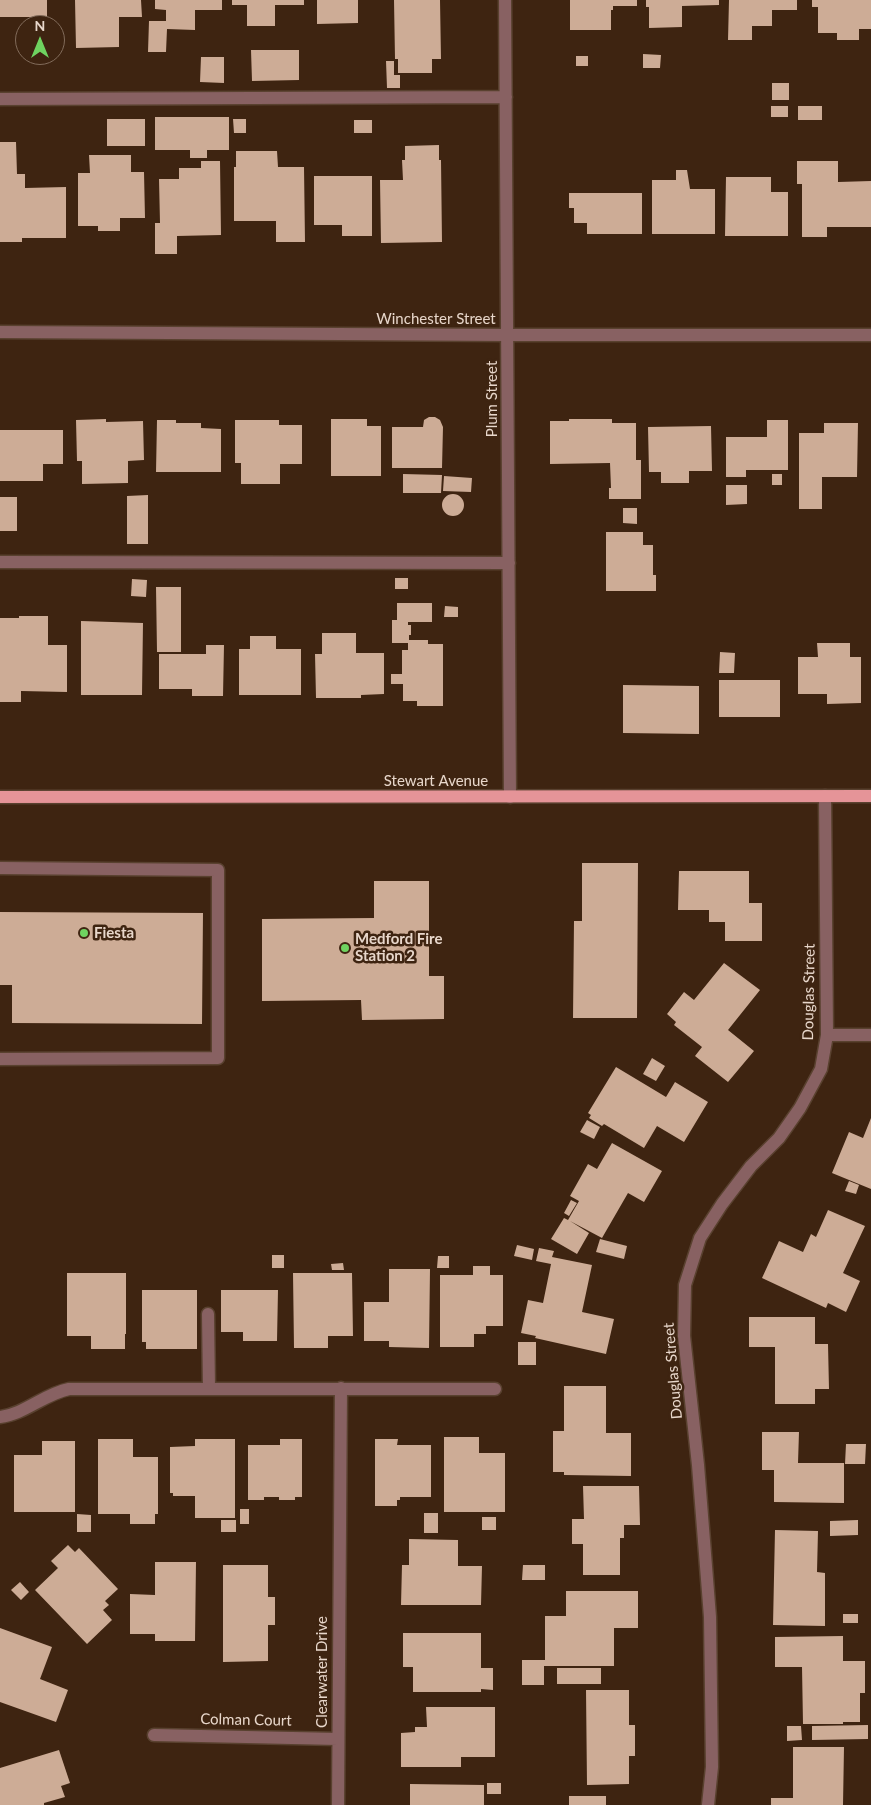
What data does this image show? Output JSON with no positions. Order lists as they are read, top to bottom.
{
  "streets": {
    "main road": ["Stewart Avenue"],
    "street": [
      "Winchester Street",
      "Plum Street",
      "Douglas Street",
      "Clearwater Drive",
      "Colman Court"
    ]
  },
  "crossings": [
    ["Winchester Street", "Plum Street"],
    ["Plum Street", "Stewart Avenue"],
    ["Stewart Avenue", "Douglas Street"],
    ["Clearwater Drive", "Colman Court"]
  ],
  "places": ["Fiesta", "Medford Fire Station 2"],
  "north": "top"
}
